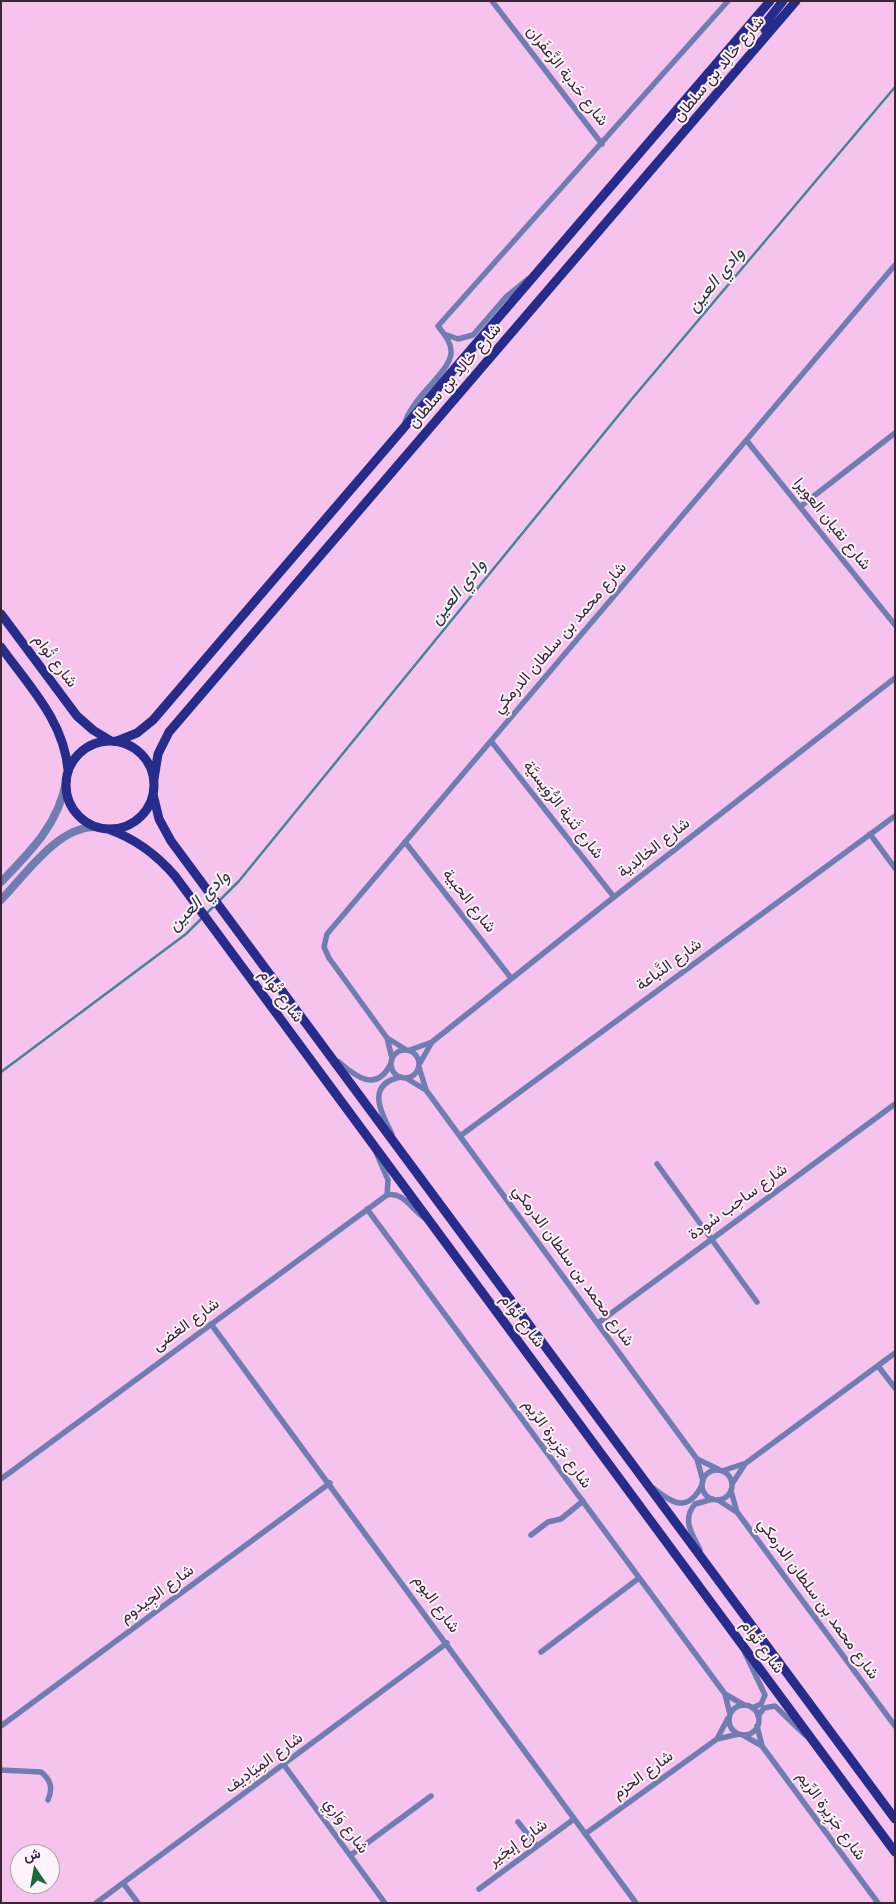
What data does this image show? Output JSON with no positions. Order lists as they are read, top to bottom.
{
  "streets": {
    "main road": ["شارع خالِد بن سلطان", "شارع تُوام"],
    "street": [
      "شارع حَدبة الزَّعفَران",
      "شارع نقيان العويرا",
      "شارع محمد بن سلطان الدرمكي",
      "شارع ثَنية الرُّوَيسيَّة",
      "شارع الخالِدية",
      "شارع الحبية",
      "شارع النَّباعة",
      "شارع ساحِب سُودة",
      "شارع الغضى",
      "شارع جَزِيرة الرِّيم",
      "شارع الجِيدوم",
      "شارع البوم",
      "شارع المِيَادِيف",
      "شارع الحزم",
      "شارع وَارِي",
      "شارع إبجَير"
    ]
  },
  "crossings": [
    ["شارع خالِد بن سلطان", "شارع تُوام"],
    ["شارع نقيان العويرا", "شارع محمد بن سلطان الدرمكي"],
    ["شارع محمد بن سلطان الدرمكي", "شارع ثَنية الرُّوَيسيَّة"],
    ["شارع محمد بن سلطان الدرمكي", "شارع الخالِدية"],
    ["شارع محمد بن سلطان الدرمكي", "شارع الحبية"],
    ["شارع محمد بن سلطان الدرمكي", "شارع النَّباعة"],
    ["شارع محمد بن سلطان الدرمكي", "شارع ساحِب سُودة"],
    ["شارع ثَنية الرُّوَيسيَّة", "شارع الخالِدية"],
    ["شارع الخالِدية", "شارع الحبية"],
    ["شارع الغضى", "شارع جَزِيرة الرِّيم"],
    ["شارع الغضى", "شارع البوم"],
    ["شارع جَزِيرة الرِّيم", "شارع الحزم"],
    ["شارع الجِيدوم", "شارع البوم"],
    ["شارع البوم", "شارع المِيَادِيف"],
    ["شارع البوم", "شارع الحزم"],
    ["شارع البوم", "شارع إبجَير"],
    ["شارع المِيَادِيف", "شارع وَارِي"]
  ],
  "water": ["وادي العين"],
  "north": "top"
}
